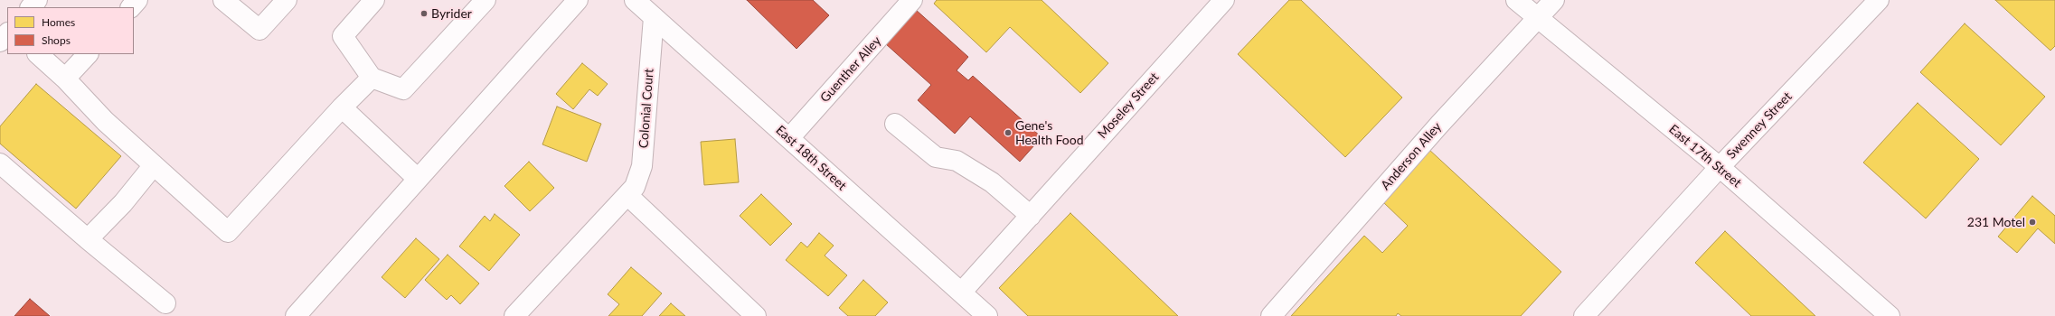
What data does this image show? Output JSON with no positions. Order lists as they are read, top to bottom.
{
  "streets": {
    "street": [
      "Guenther Alley",
      "Moseley Street",
      "Colonial Court",
      "Swenney Street",
      "Anderson Alley",
      "East 17th Street",
      "East 18th Street"
    ]
  },
  "crossings": [
    ["Guenther Alley", "East 18th Street"],
    ["Moseley Street", "East 18th Street"],
    ["Colonial Court", "East 18th Street"],
    ["Swenney Street", "East 17th Street"],
    ["Anderson Alley", "East 17th Street"]
  ],
  "places": ["Byrider", "Gene's Health Food", "231 Motel"],
  "legend": ["Homes", "Shops"]
}
